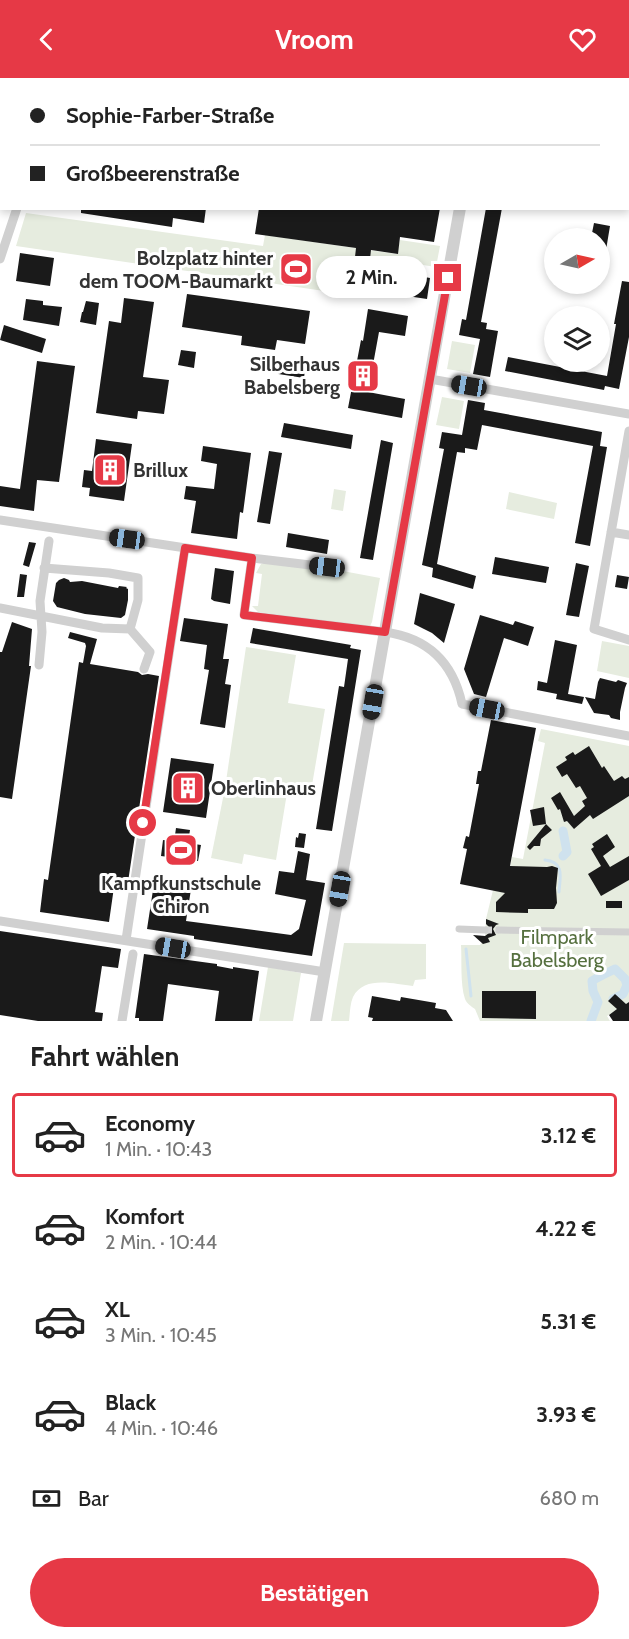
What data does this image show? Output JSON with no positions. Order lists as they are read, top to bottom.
{
  "parks": ["Filmpark Babelsberg"],
  "places": {
    "sports": ["Bolzplatz hinter dem TOOM-Baumarkt", "Kampfkunstschule Chiron"],
    "building": ["Silberhaus Babelsberg", "Brillux", "Oberlinhaus"]
  },
  "north": "right",
  "page": {
    "header": "Vroom",
    "banner": ["Sophie-Farber-Straße", "Großbeerenstraße"],
    "bubble": "2 Min.",
    "heading": "Fahrt wählen",
    "list": [
      {
        "name": "Economy",
        "note": "1 Min. · 10:43",
        "value": "3.12 €"
      },
      {
        "name": "Komfort",
        "note": "2 Min. · 10:44",
        "value": "4.22 €"
      },
      {
        "name": "XL",
        "note": "3 Min. · 10:45",
        "value": "5.31 €"
      },
      {
        "name": "Black",
        "note": "4 Min. · 10:46",
        "value": "3.93 €"
      }
    ],
    "pay": ["Bar", "680 m"],
    "buttons": "Bestätigen"
  }
}
